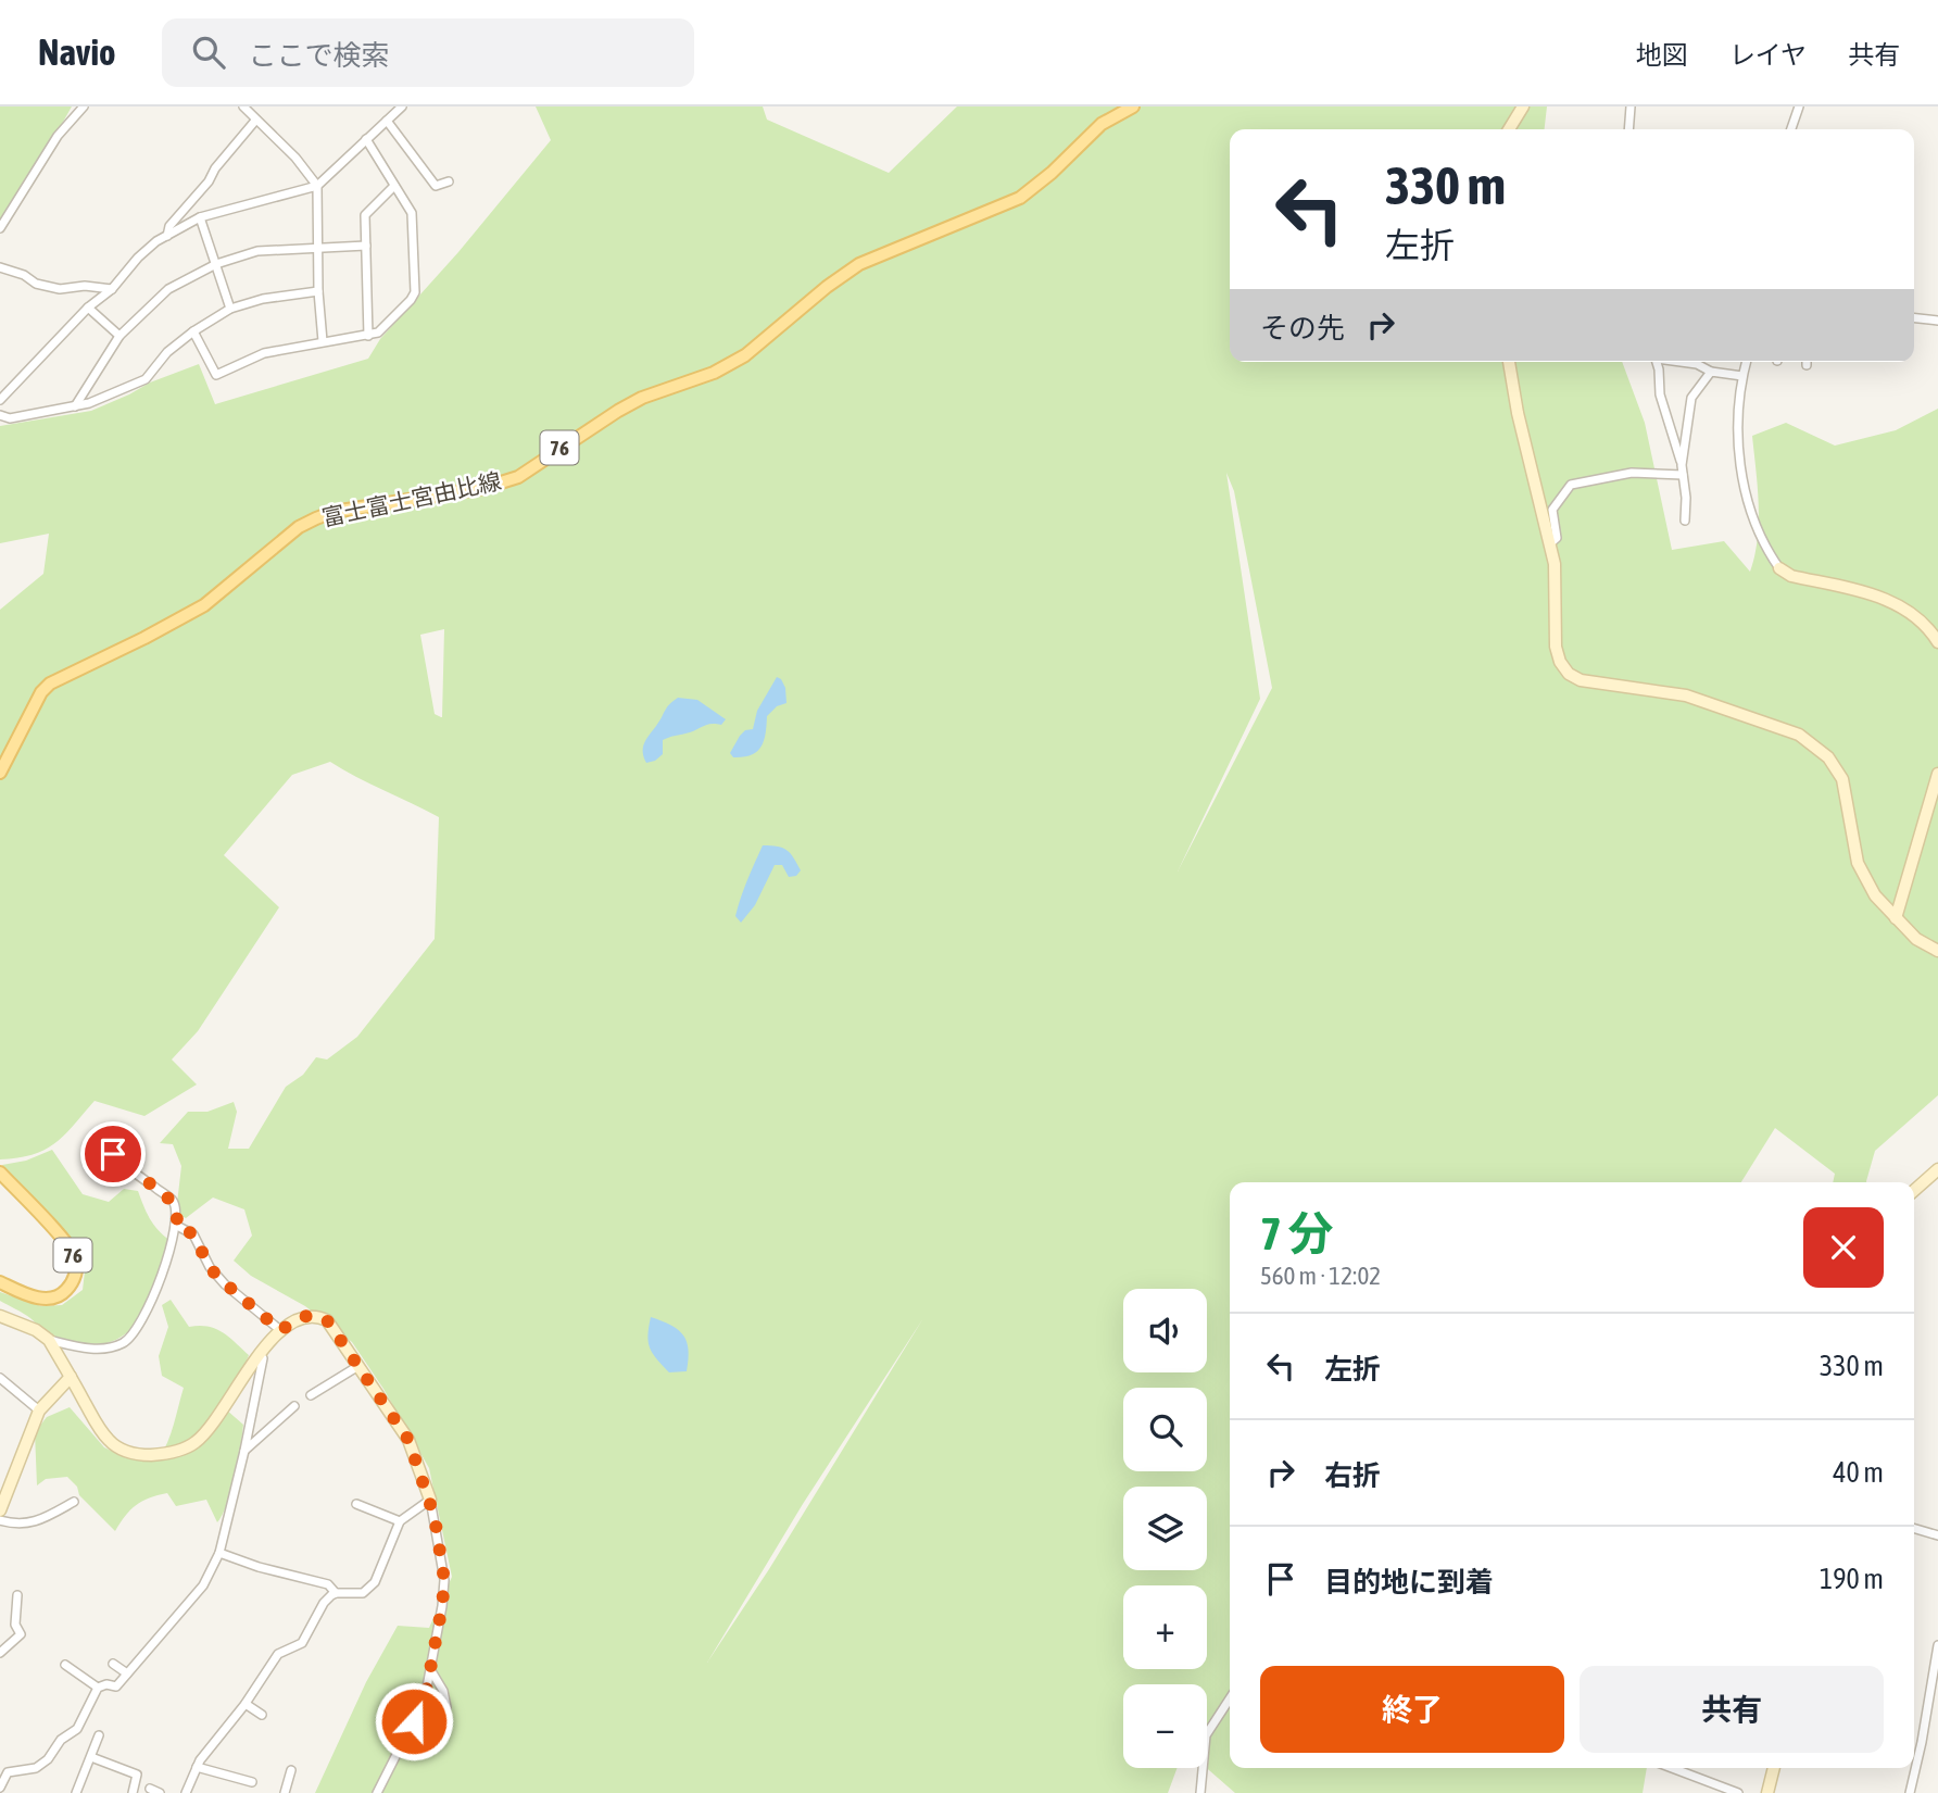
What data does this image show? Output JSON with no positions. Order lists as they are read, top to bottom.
{
  "streets": {
    "main road": ["76", "富士富士宮由比線"]
  },
  "page": {
    "header": "Navio",
    "search": "ここで検索",
    "nav": ["地図", "レイヤ", "共有"],
    "turn": ["330 m", "左折"],
    "then": "その先",
    "heading": ["7 分", "560 m · 12:02"],
    "map_buttons": ["+", "−"],
    "list": [
      {
        "name": "左折",
        "value": "330 m"
      },
      {
        "name": "右折",
        "value": "40 m"
      },
      {
        "name": "目的地に到着",
        "value": "190 m"
      }
    ],
    "buttons": ["終了", "共有"]
  }
}
